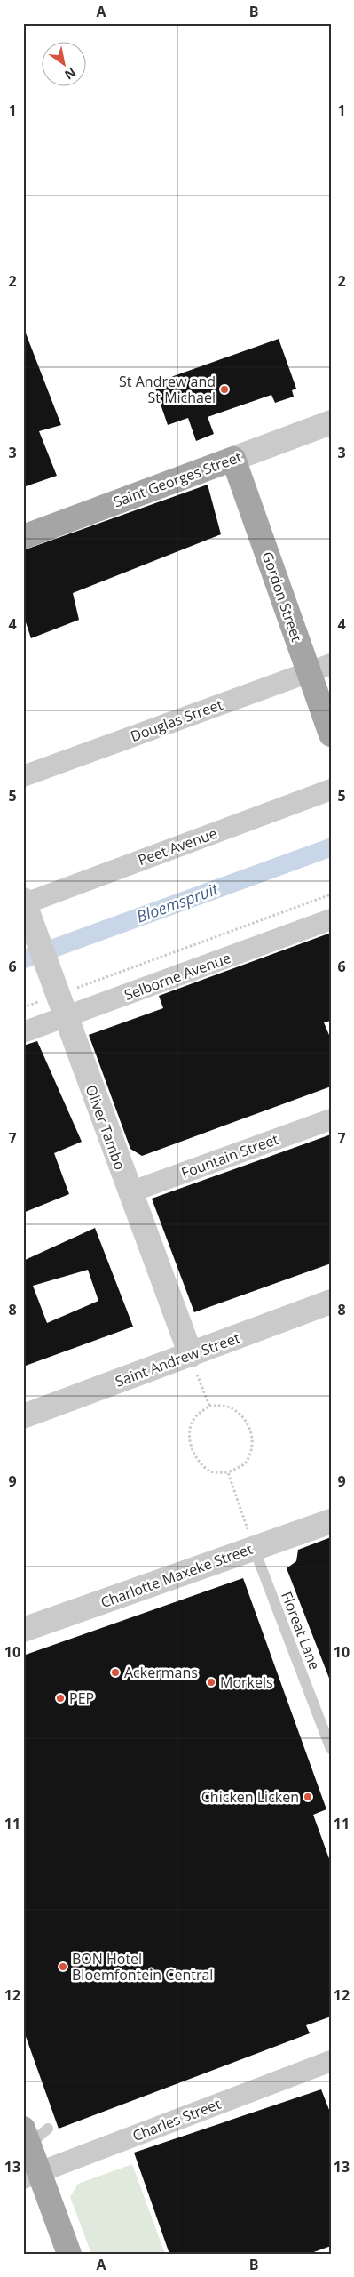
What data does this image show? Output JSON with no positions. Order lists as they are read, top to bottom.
{
  "streets": {
    "main road": ["Saint Georges Street", "Gordon Street"],
    "street": [
      "Douglas Street",
      "Peet Avenue",
      "Selborne Avenue",
      "Oliver Tambo",
      "Fountain Street",
      "Saint Andrew Street",
      "Charlotte Maxeke Street",
      "Charles Street"
    ],
    "lane": ["Floreat Lane"]
  },
  "crossings": [
    ["Saint Georges Street", "Gordon Street"],
    ["Gordon Street", "Douglas Street"],
    ["Peet Avenue", "Oliver Tambo"],
    ["Selborne Avenue", "Oliver Tambo"],
    ["Oliver Tambo", "Fountain Street"],
    ["Oliver Tambo", "Saint Andrew Street"],
    ["Charlotte Maxeke Street", "Floreat Lane"]
  ],
  "water": ["Bloemspruit"],
  "places": [
    "St Andrew and St Michael",
    "Ackermans",
    "Morkels",
    "PEP",
    "Chicken Licken",
    "BON Hotel Bloemfontein Central"
  ],
  "north": "bottom right",
  "grid": {
    "columns": ["A", "B"],
    "rows": [
      "1",
      "2",
      "3",
      "4",
      "5",
      "6",
      "7",
      "8",
      "9",
      "10",
      "11",
      "12",
      "13"
    ]
  }
}
